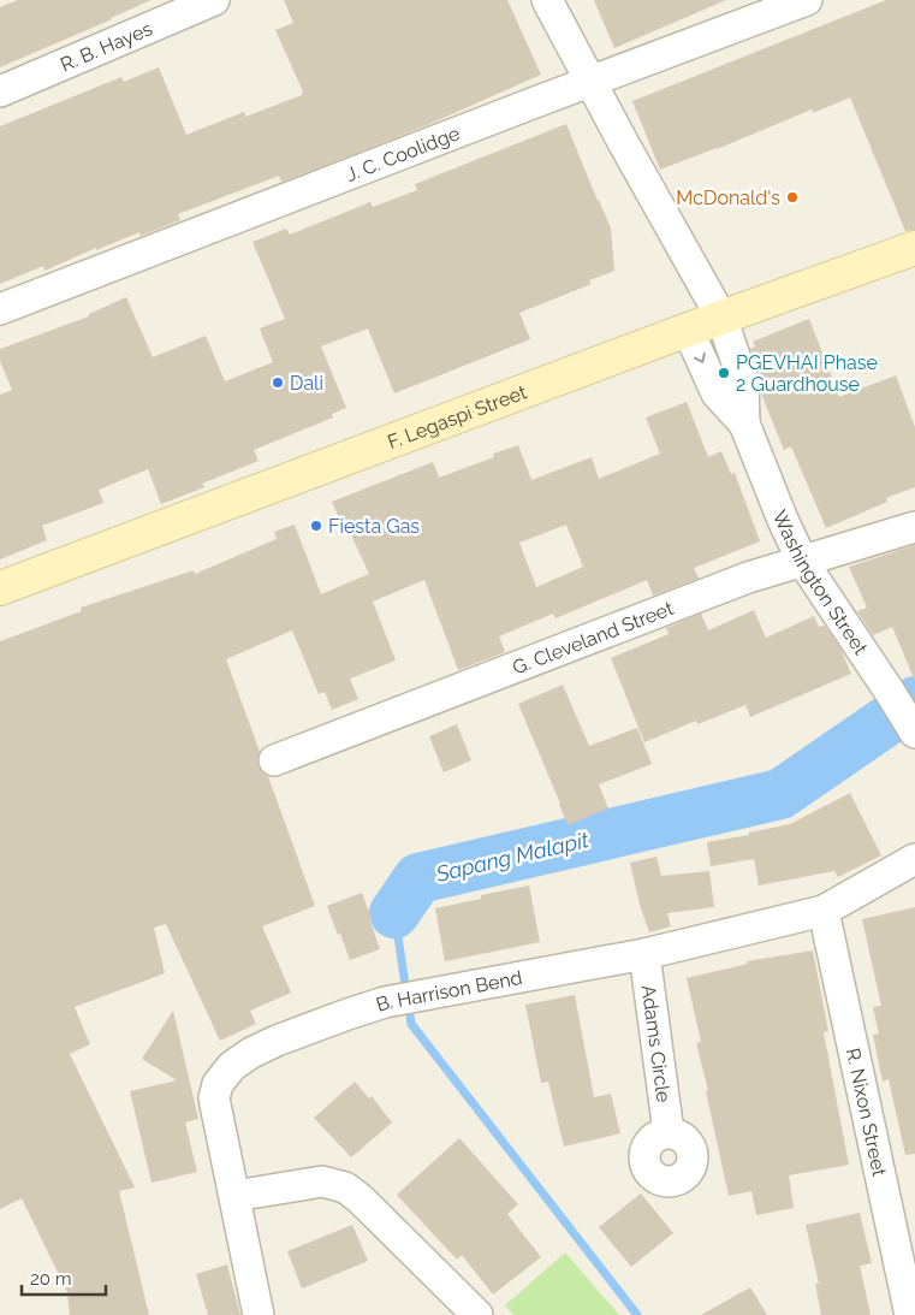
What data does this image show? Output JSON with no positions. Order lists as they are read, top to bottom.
{
  "streets": {
    "main road": ["F. Legaspi Street"],
    "street": [
      "R. B. Hayes",
      "J. C. Coolidge",
      "Washington Street",
      "G. Cleveland Street",
      "B. Harrison Bend",
      "Adams Circle",
      "R. Nixon Street"
    ]
  },
  "crossings": [
    ["J. C. Coolidge", "Washington Street"],
    ["F. Legaspi Street", "Washington Street"],
    ["Washington Street", "G. Cleveland Street"],
    ["B. Harrison Bend", "Adams Circle"],
    ["B. Harrison Bend", "R. Nixon Street"]
  ],
  "water": ["Sapang Malapit"],
  "places": [
    "McDonald's",
    "PGEVHAI Phase 2 Guardhouse",
    "Dali",
    "Fiesta Gas"
  ],
  "scale_bar": "20 m"
}
